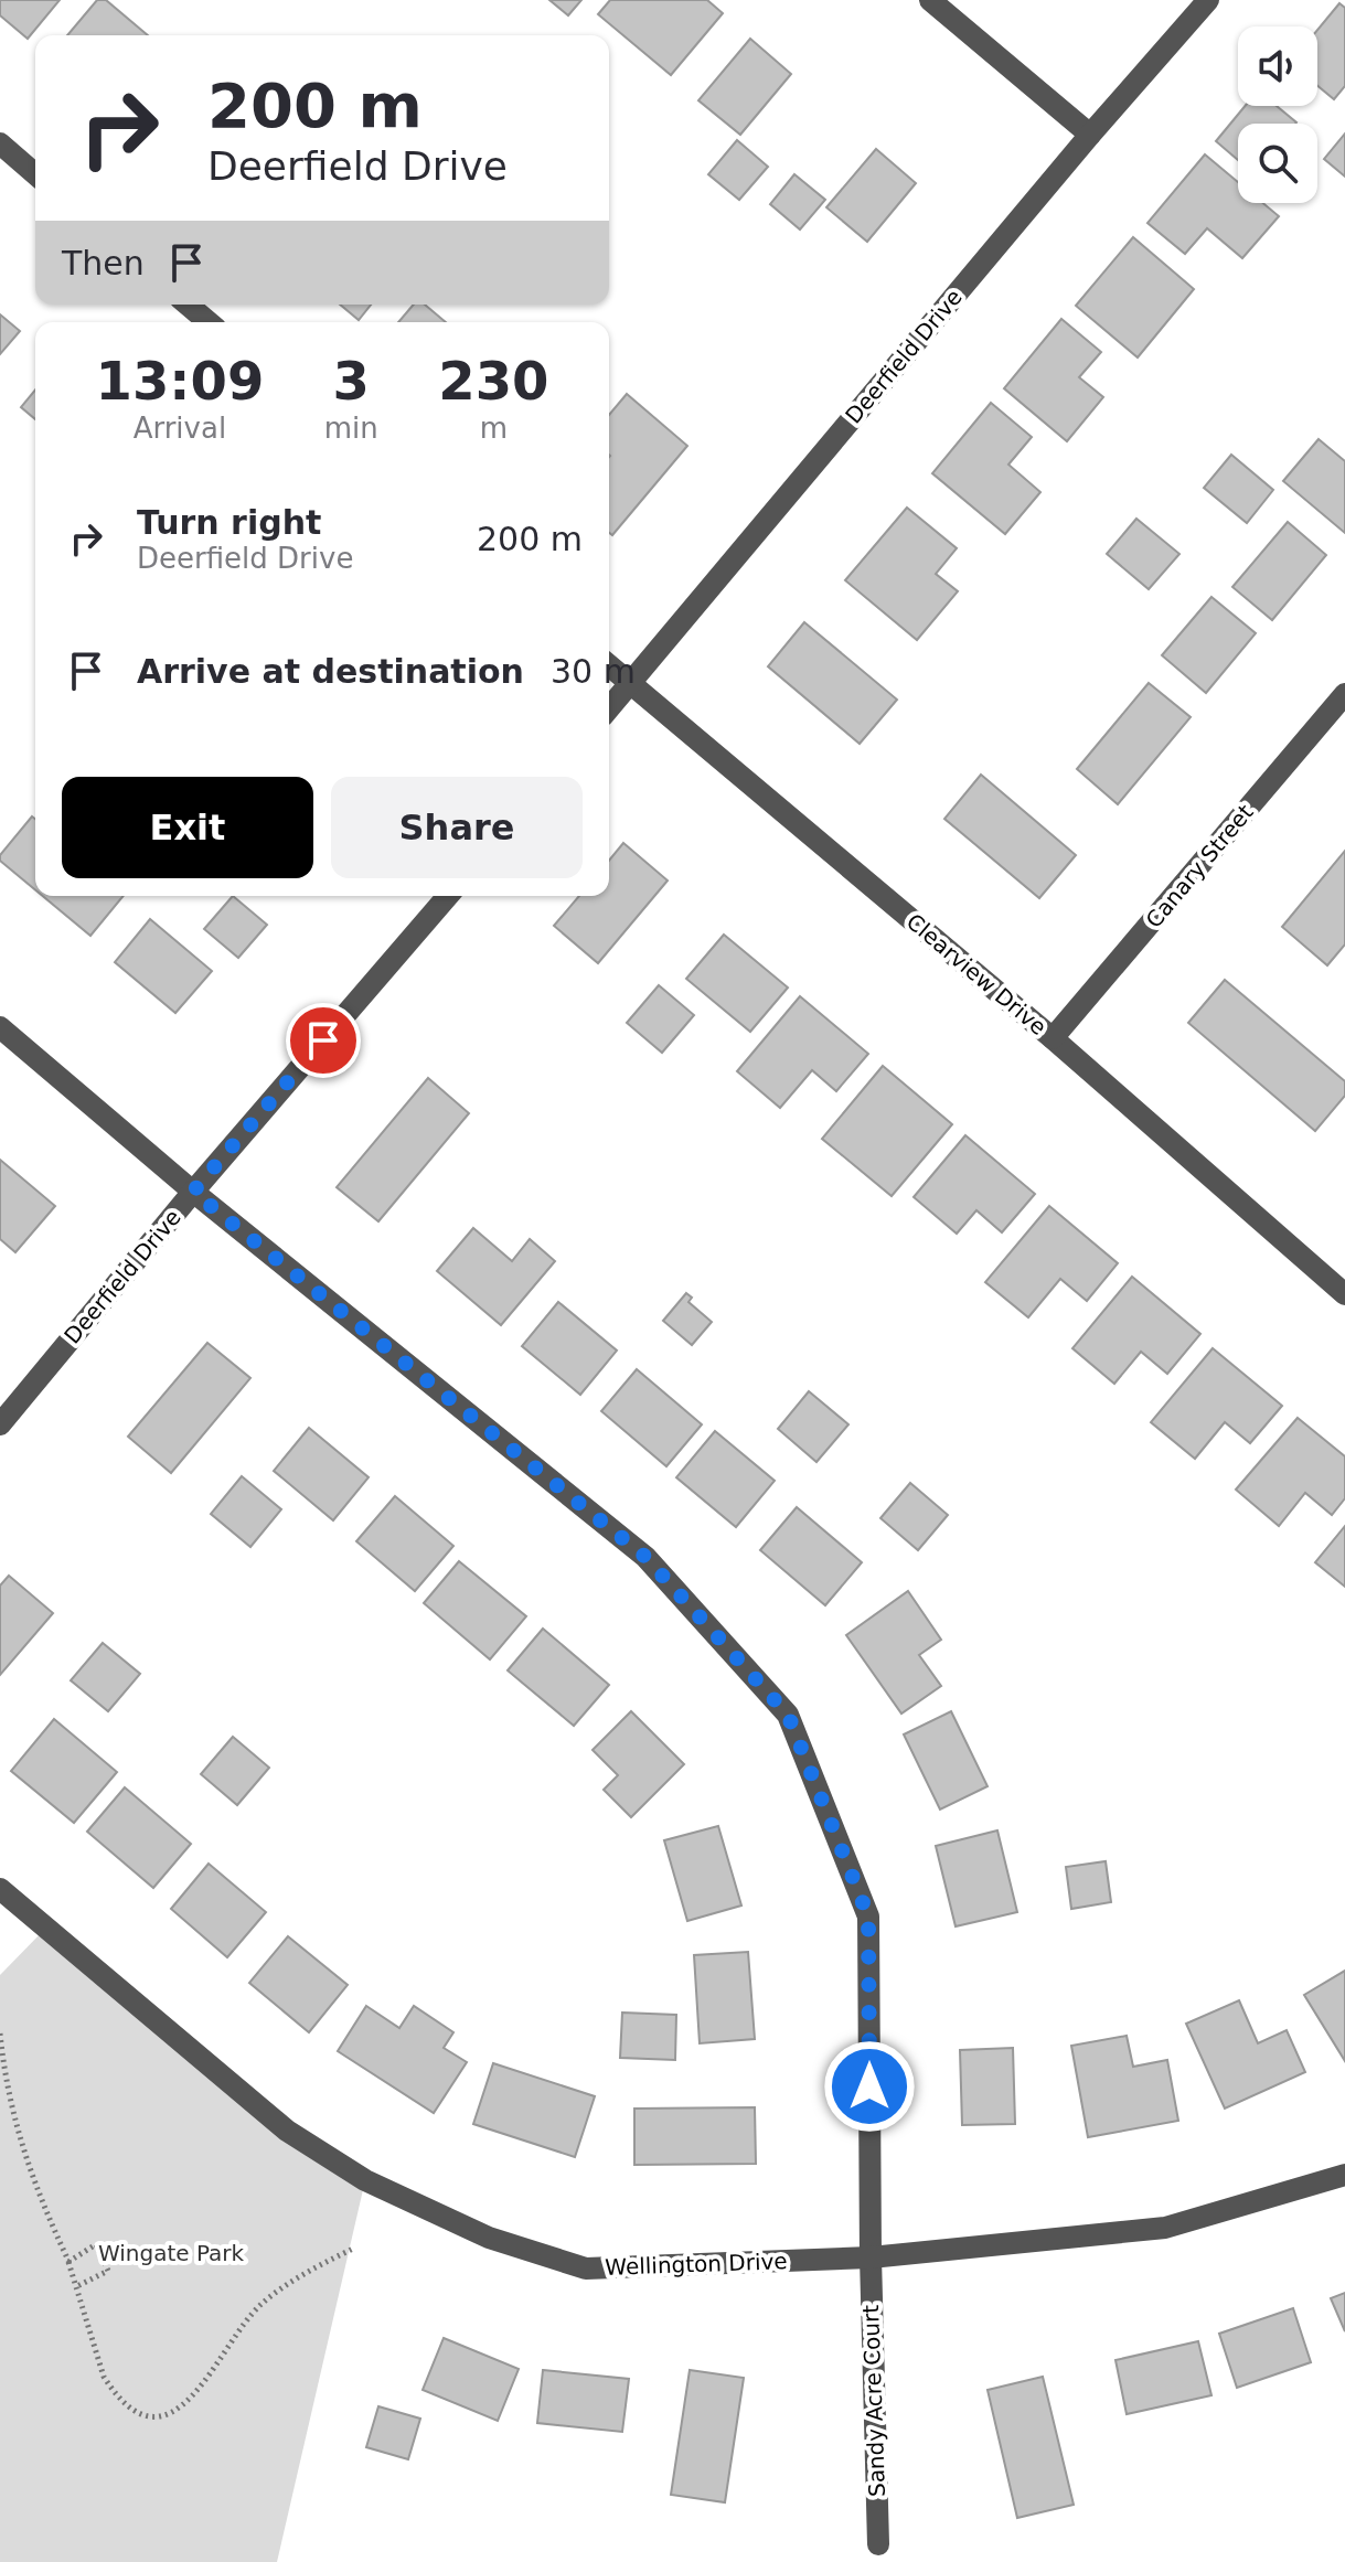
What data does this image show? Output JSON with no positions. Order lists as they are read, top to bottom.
{
  "streets": {
    "street": [
      "Deerfield Drive",
      "Canary Street",
      "Clearview Drive",
      "Wellington Drive",
      "Sandy Acre Court"
    ]
  },
  "crossings": [
    ["Deerfield Drive", "Clearview Drive"],
    ["Deerfield Drive", "Sandy Acre Court"],
    ["Canary Street", "Clearview Drive"],
    ["Wellington Drive", "Sandy Acre Court"]
  ],
  "parks": ["Wingate Park"],
  "page": {
    "turn": ["200 m", "Deerfield Drive"],
    "then": "Then",
    "eta": [
      "13:09",
      "Arrival",
      "3",
      "min",
      "230",
      "m"
    ],
    "list": [
      {
        "name": "Turn right",
        "note": "Deerfield Drive",
        "value": "200 m"
      },
      {
        "name": "Arrive at destination",
        "value": "30 m"
      }
    ],
    "buttons": ["Exit", "Share"]
  }
}
